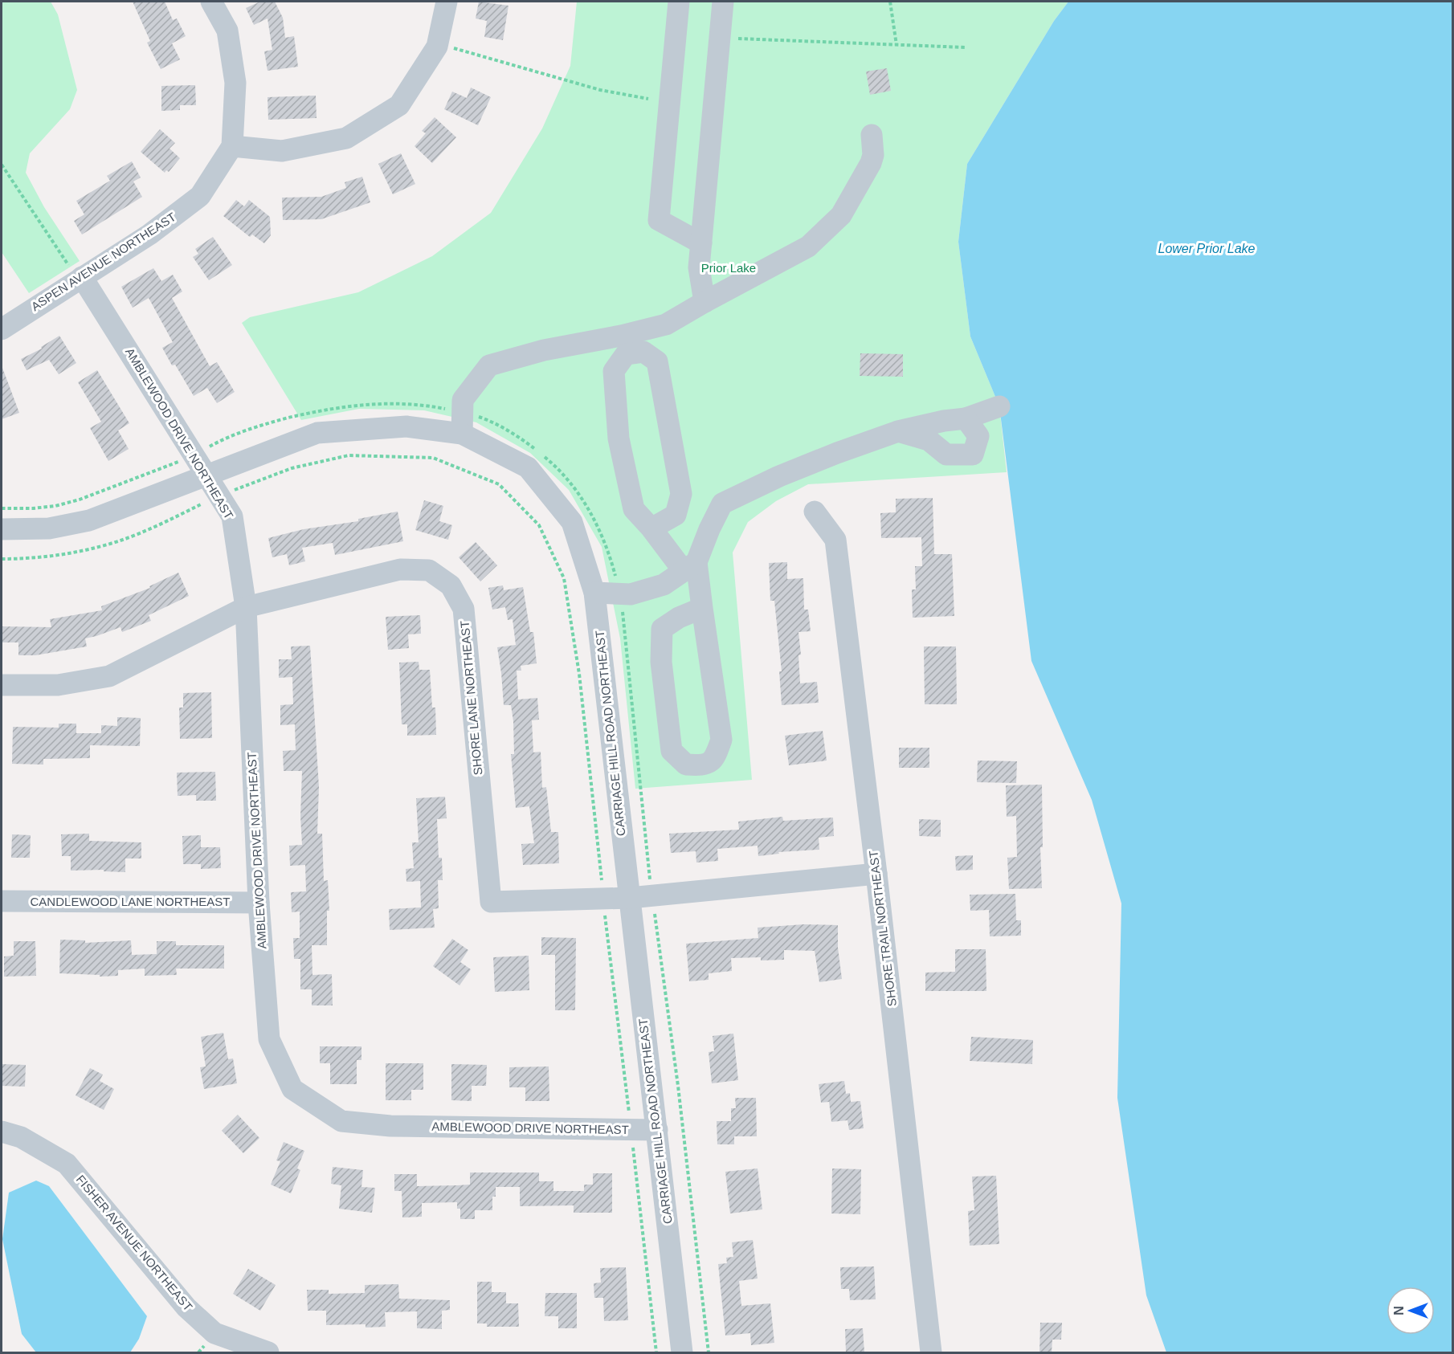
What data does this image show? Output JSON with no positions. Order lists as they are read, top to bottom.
{
  "streets": {
    "street": [
      "ASPEN AVENUE NORTHEAST",
      "AMBLEWOOD DRIVE NORTHEAST",
      "SHORE LANE NORTHEAST",
      "CARRIAGE HILL ROAD NORTHEAST",
      "CANDLEWOOD LANE NORTHEAST",
      "SHORE TRAIL NORTHEAST",
      "FISHER AVENUE NORTHEAST"
    ]
  },
  "crossings": [
    ["ASPEN AVENUE NORTHEAST", "AMBLEWOOD DRIVE NORTHEAST"],
    ["AMBLEWOOD DRIVE NORTHEAST", "SHORE LANE NORTHEAST"],
    ["AMBLEWOOD DRIVE NORTHEAST", "CARRIAGE HILL ROAD NORTHEAST"],
    ["AMBLEWOOD DRIVE NORTHEAST", "CANDLEWOOD LANE NORTHEAST"],
    ["SHORE LANE NORTHEAST", "CARRIAGE HILL ROAD NORTHEAST"],
    ["SHORE LANE NORTHEAST", "SHORE TRAIL NORTHEAST"]
  ],
  "water": ["Lower Prior Lake"],
  "parks": ["Prior Lake"],
  "north": "left"
}
